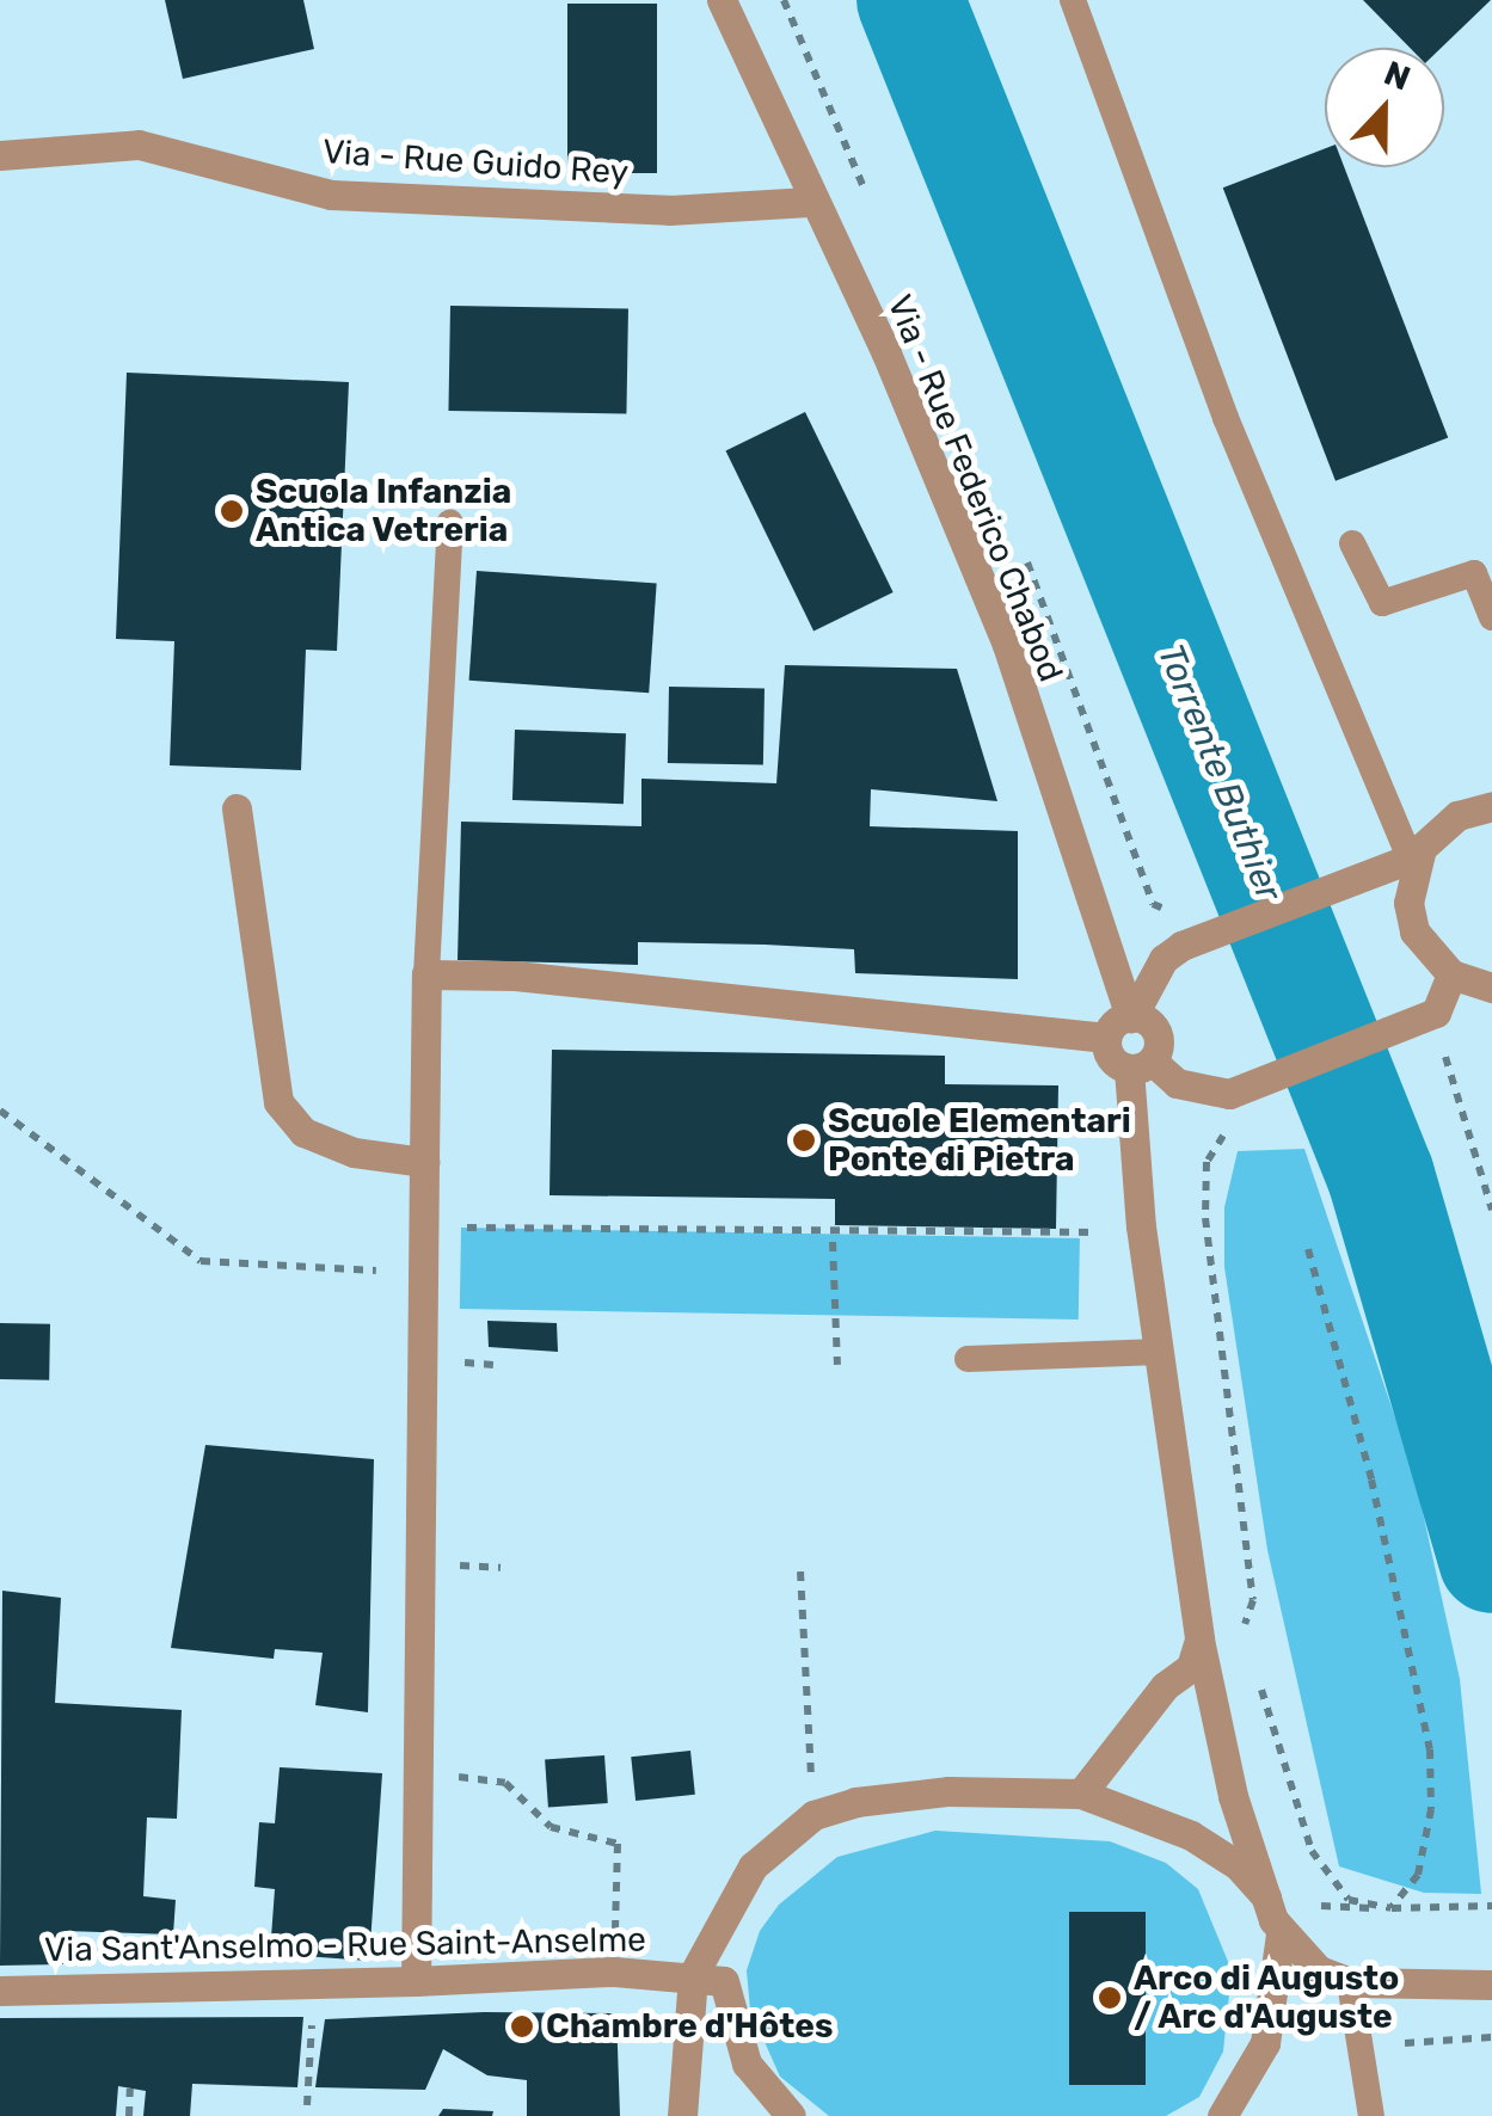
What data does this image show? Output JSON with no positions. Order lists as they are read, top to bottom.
{
  "streets": {
    "street": ["Via - Rue Guido Rey", "Via - Rue Federico Chabod", "Via Sant'Anselmo - Rue Saint-Anselme"]
  },
  "crossings": [
    ["Via - Rue Guido Rey", "Via - Rue Federico Chabod"]
  ],
  "water": ["Torrente Buthier"],
  "places": [
    "Scuola Infanzia Antica Vetreria",
    "Scuole Elementari Ponte di Pietra",
    "Arco di Augusto / Arc d'Auguste",
    "Chambre d'Hôtes"
  ],
  "north": "top"
}
